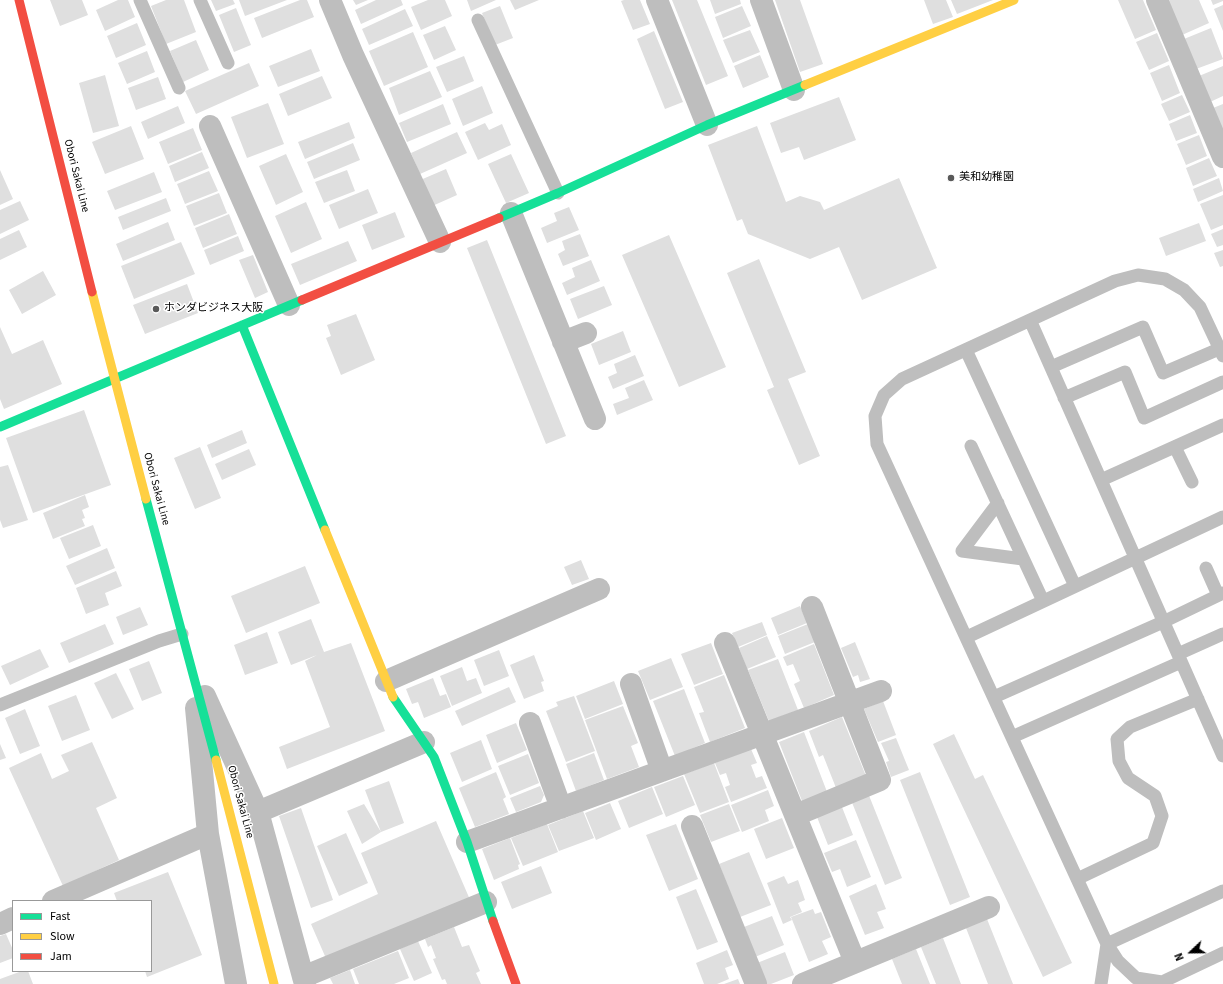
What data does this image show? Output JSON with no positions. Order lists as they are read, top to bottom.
{
  "streets": {
    "street": ["Obori Sakai Line"]
  },
  "places": ["美和幼稚園", "ホンダビジネス大阪"],
  "legend": ["Fast", "Slow", "Jam"],
  "north": "left"
}
